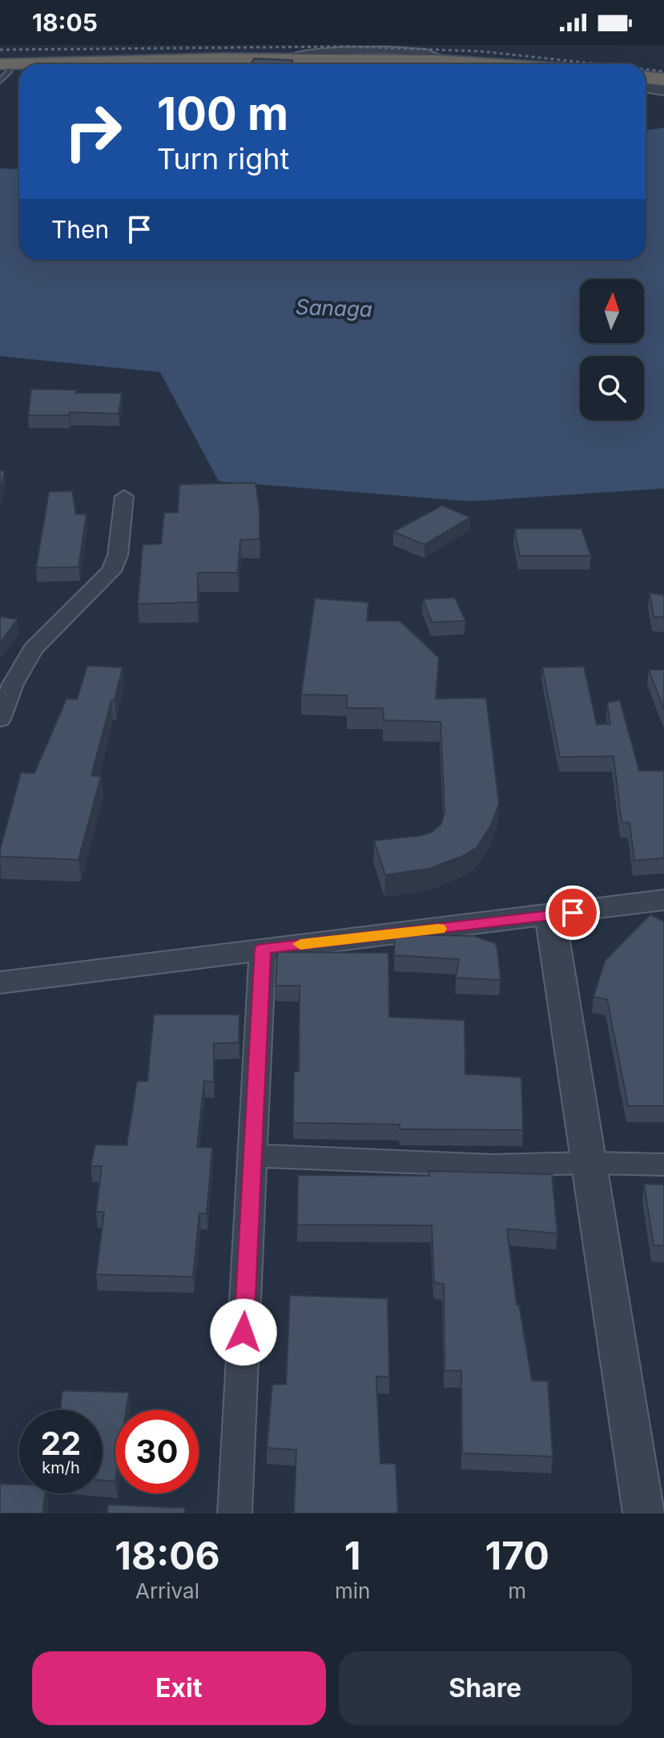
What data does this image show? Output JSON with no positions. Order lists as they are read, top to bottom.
{
  "water": ["Sanaga"],
  "north": "top",
  "page": {
    "status": "18:05",
    "turn": ["100 m", "Turn right"],
    "then": "Then",
    "speed": "22 km/h",
    "limit": "30",
    "eta": [
      "18:06",
      "Arrival",
      "1",
      "min",
      "170",
      "m"
    ],
    "buttons": ["Exit", "Share"]
  }
}
